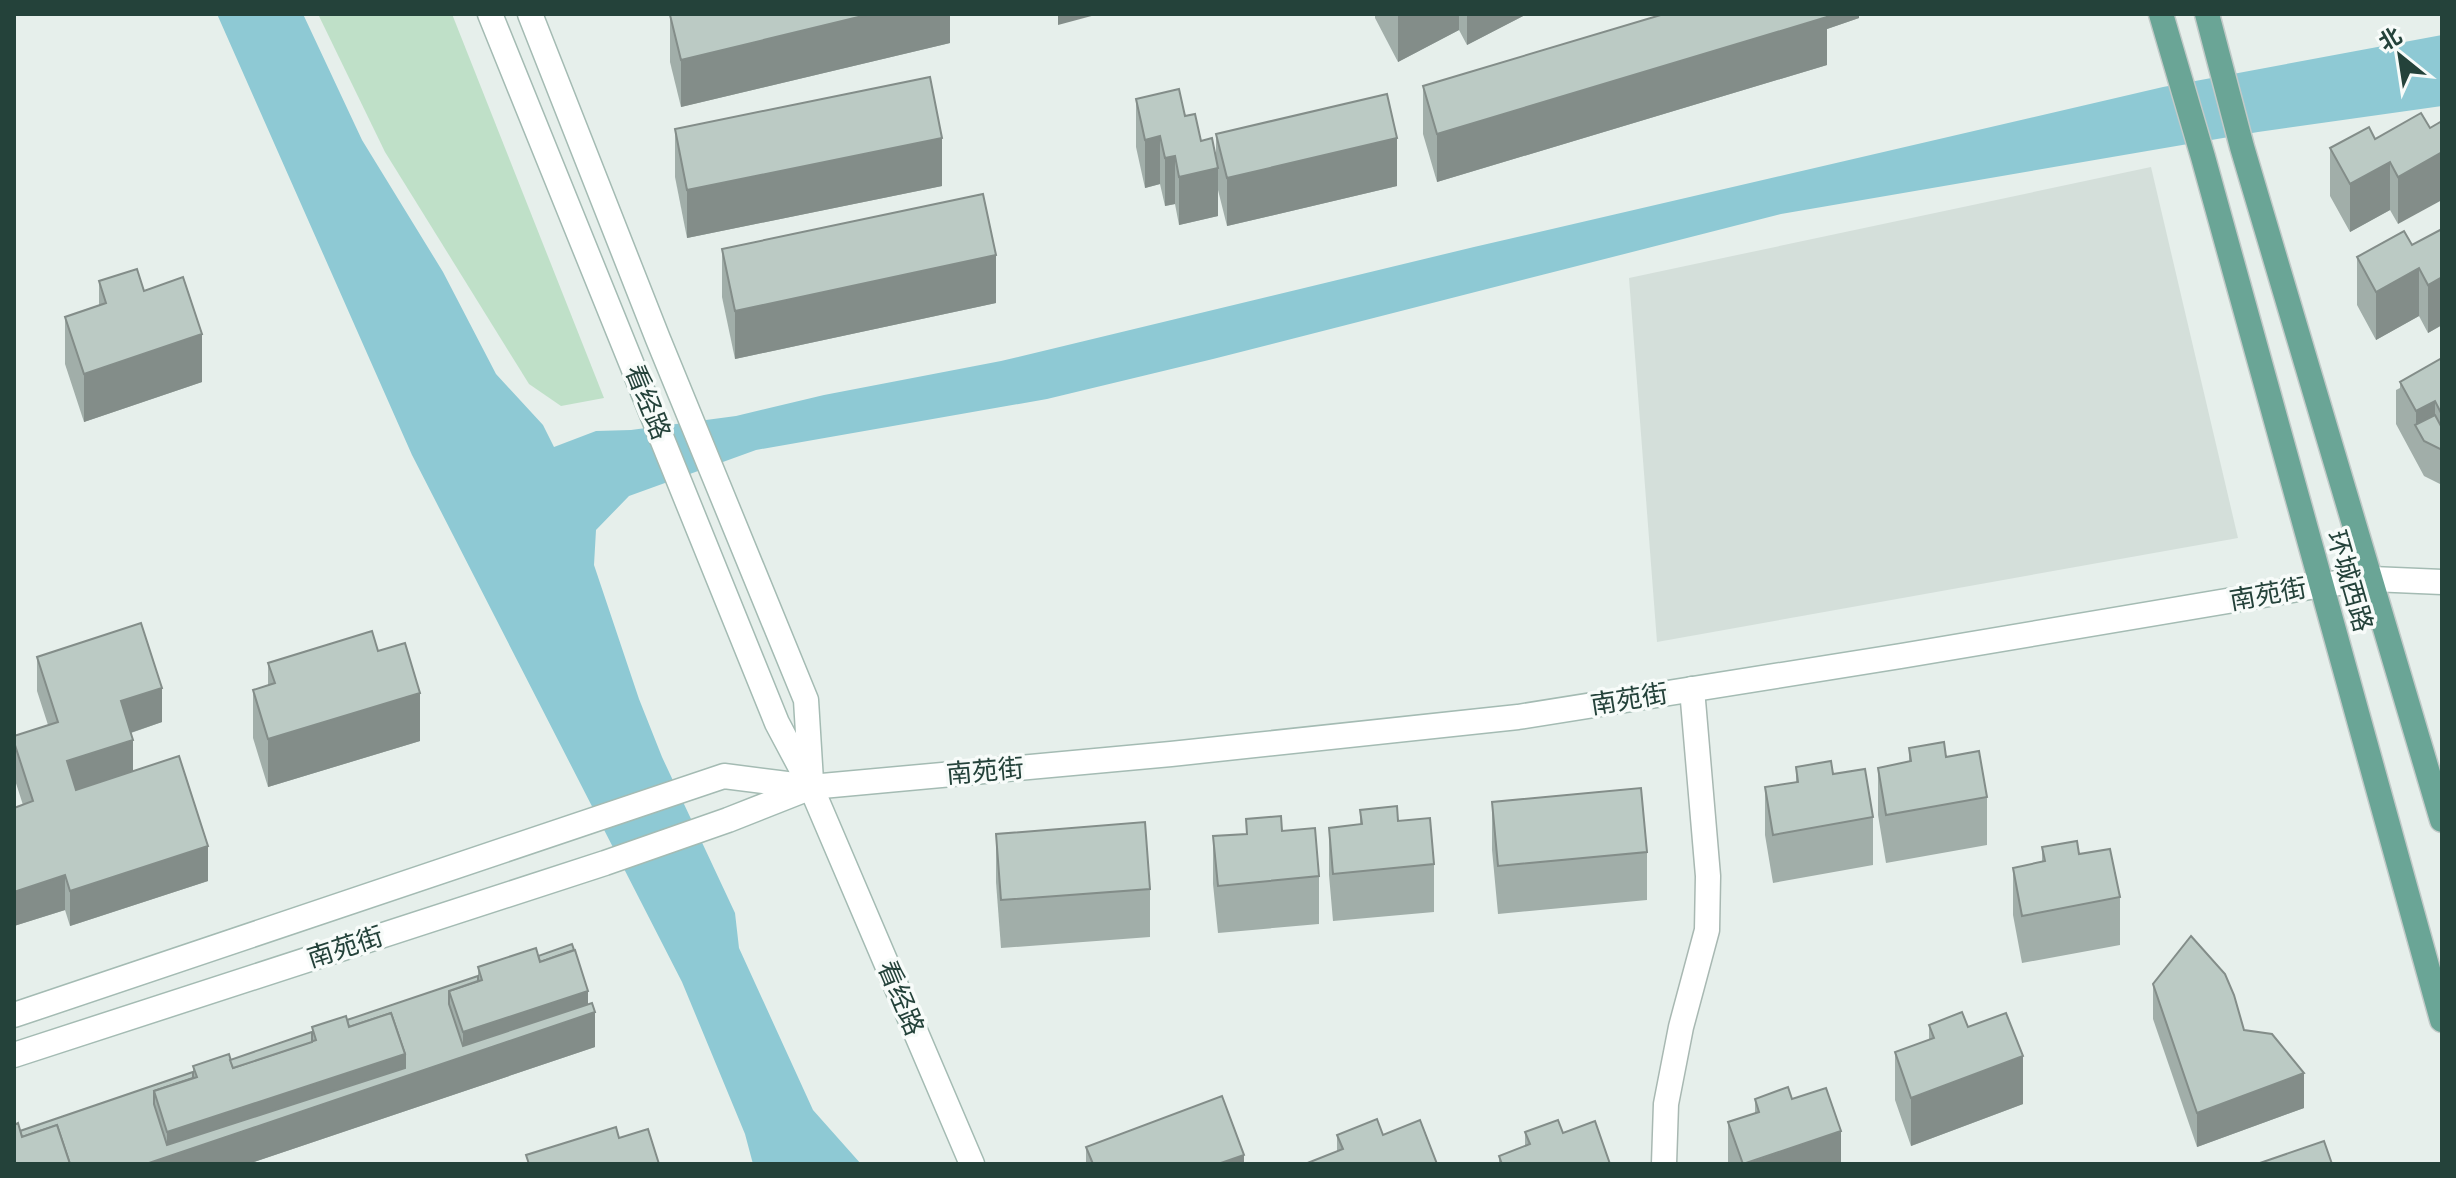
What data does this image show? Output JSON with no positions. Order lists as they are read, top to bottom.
{
  "streets": {
    "main road": ["环城西路"],
    "street": ["看经路", "南苑街"]
  },
  "crossings": [
    ["看经路", "南苑街"],
    ["环城西路", "南苑街"]
  ],
  "north": "top left"
}
